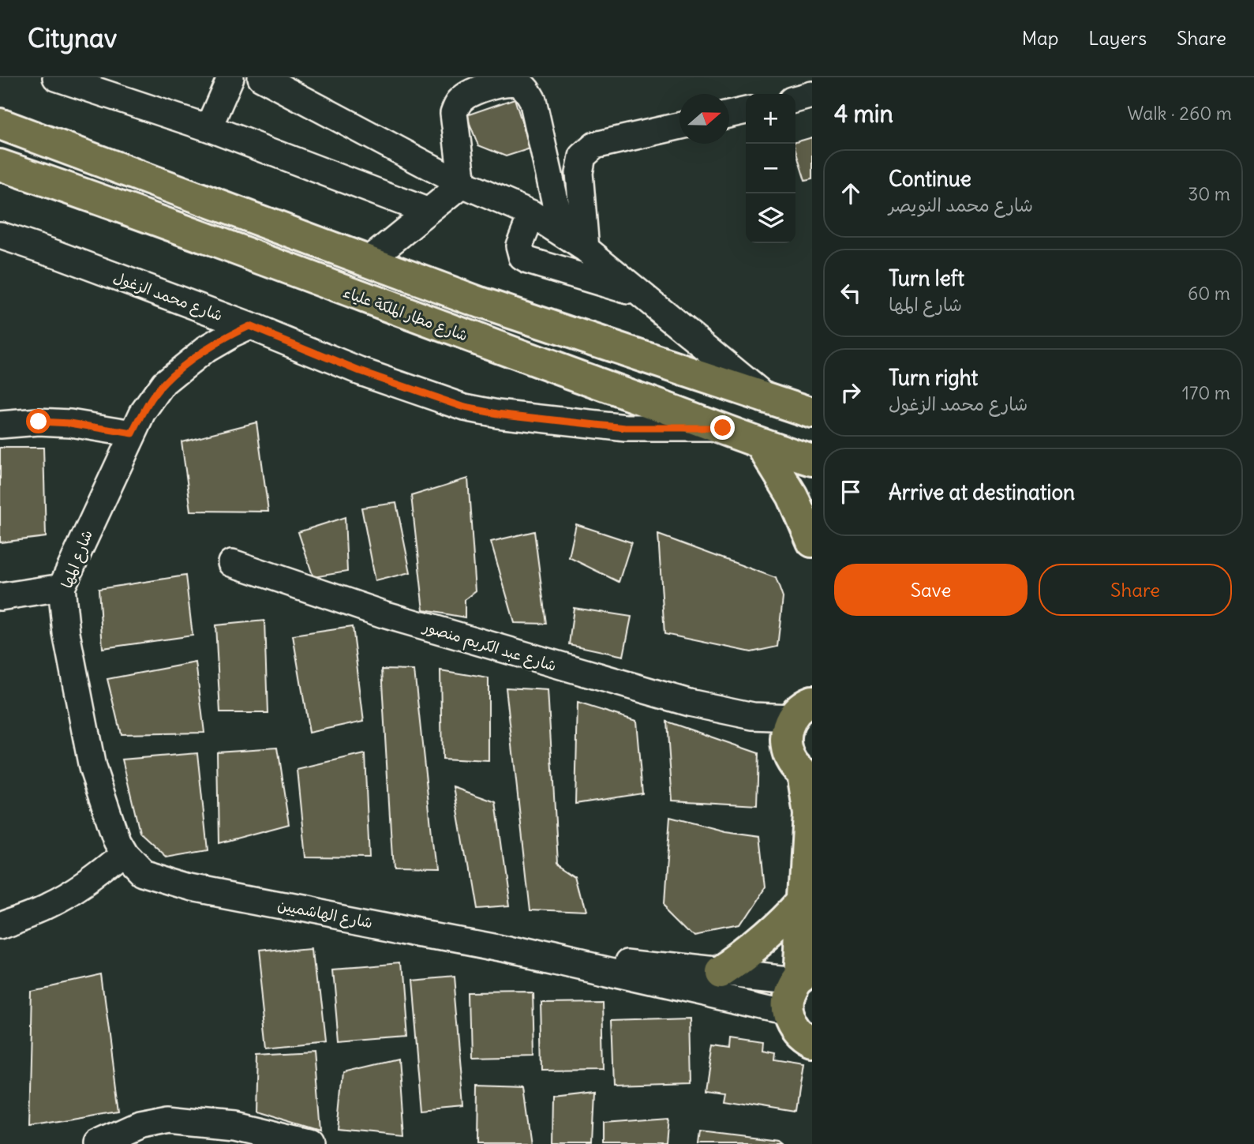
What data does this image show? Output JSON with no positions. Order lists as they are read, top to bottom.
{
  "streets": {
    "main road": ["شارع مطار الملكة علياء"],
    "street": [
      "شارع محمد الزغول",
      "شارع المها",
      "شارع عبد الكريم منصور",
      "شارع الهاشميين"
    ]
  },
  "crossings": [
    ["شارع محمد الزغول", "شارع مطار الملكة علياء"],
    ["شارع محمد الزغول", "شارع المها"],
    ["شارع المها", "شارع الهاشميين"]
  ],
  "north": "right",
  "page": {
    "header": "Citynav",
    "nav": ["Map", "Layers", "Share"],
    "heading": ["4 min", "Walk · 260 m"],
    "map_buttons": ["+", "−"],
    "list": [
      ["Continue", "شارع محمد النويصر", "30 m"],
      ["Turn left", "شارع المها", "60 m"],
      ["Turn right", "شارع محمد الزغول", "170 m"],
      "Arrive at destination"
    ],
    "buttons": ["Save", "Share"]
  }
}
